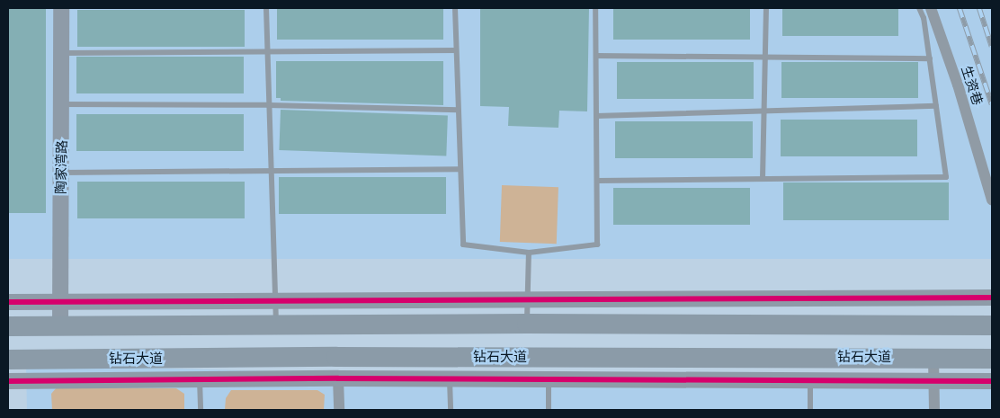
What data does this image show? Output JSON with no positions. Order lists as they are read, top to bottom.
{
  "streets": {
    "highway": ["钻石大道"],
    "street": ["生资巷", "陶家湾路"]
  }
}
